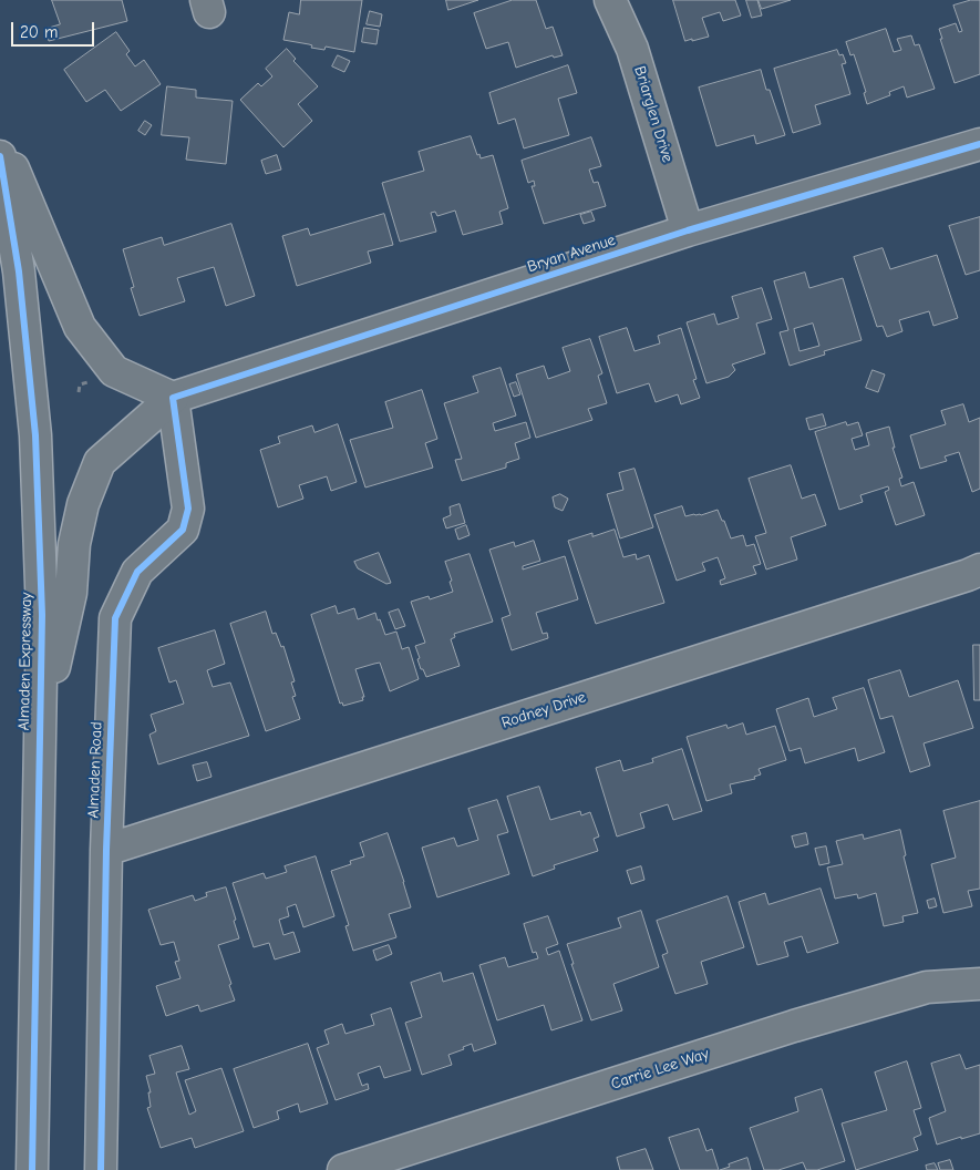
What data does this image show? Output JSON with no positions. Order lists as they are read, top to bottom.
{
  "streets": {
    "street": [
      "Briarglen Drive",
      "Bryan Avenue",
      "Almaden Expressway",
      "Rodney Drive",
      "Almaden Road",
      "Carrie Lee Way"
    ]
  },
  "crossings": [
    ["Briarglen Drive", "Bryan Avenue"],
    ["Bryan Avenue", "Almaden Road"],
    ["Rodney Drive", "Almaden Road"]
  ],
  "scale_bar": "20 m"
}
